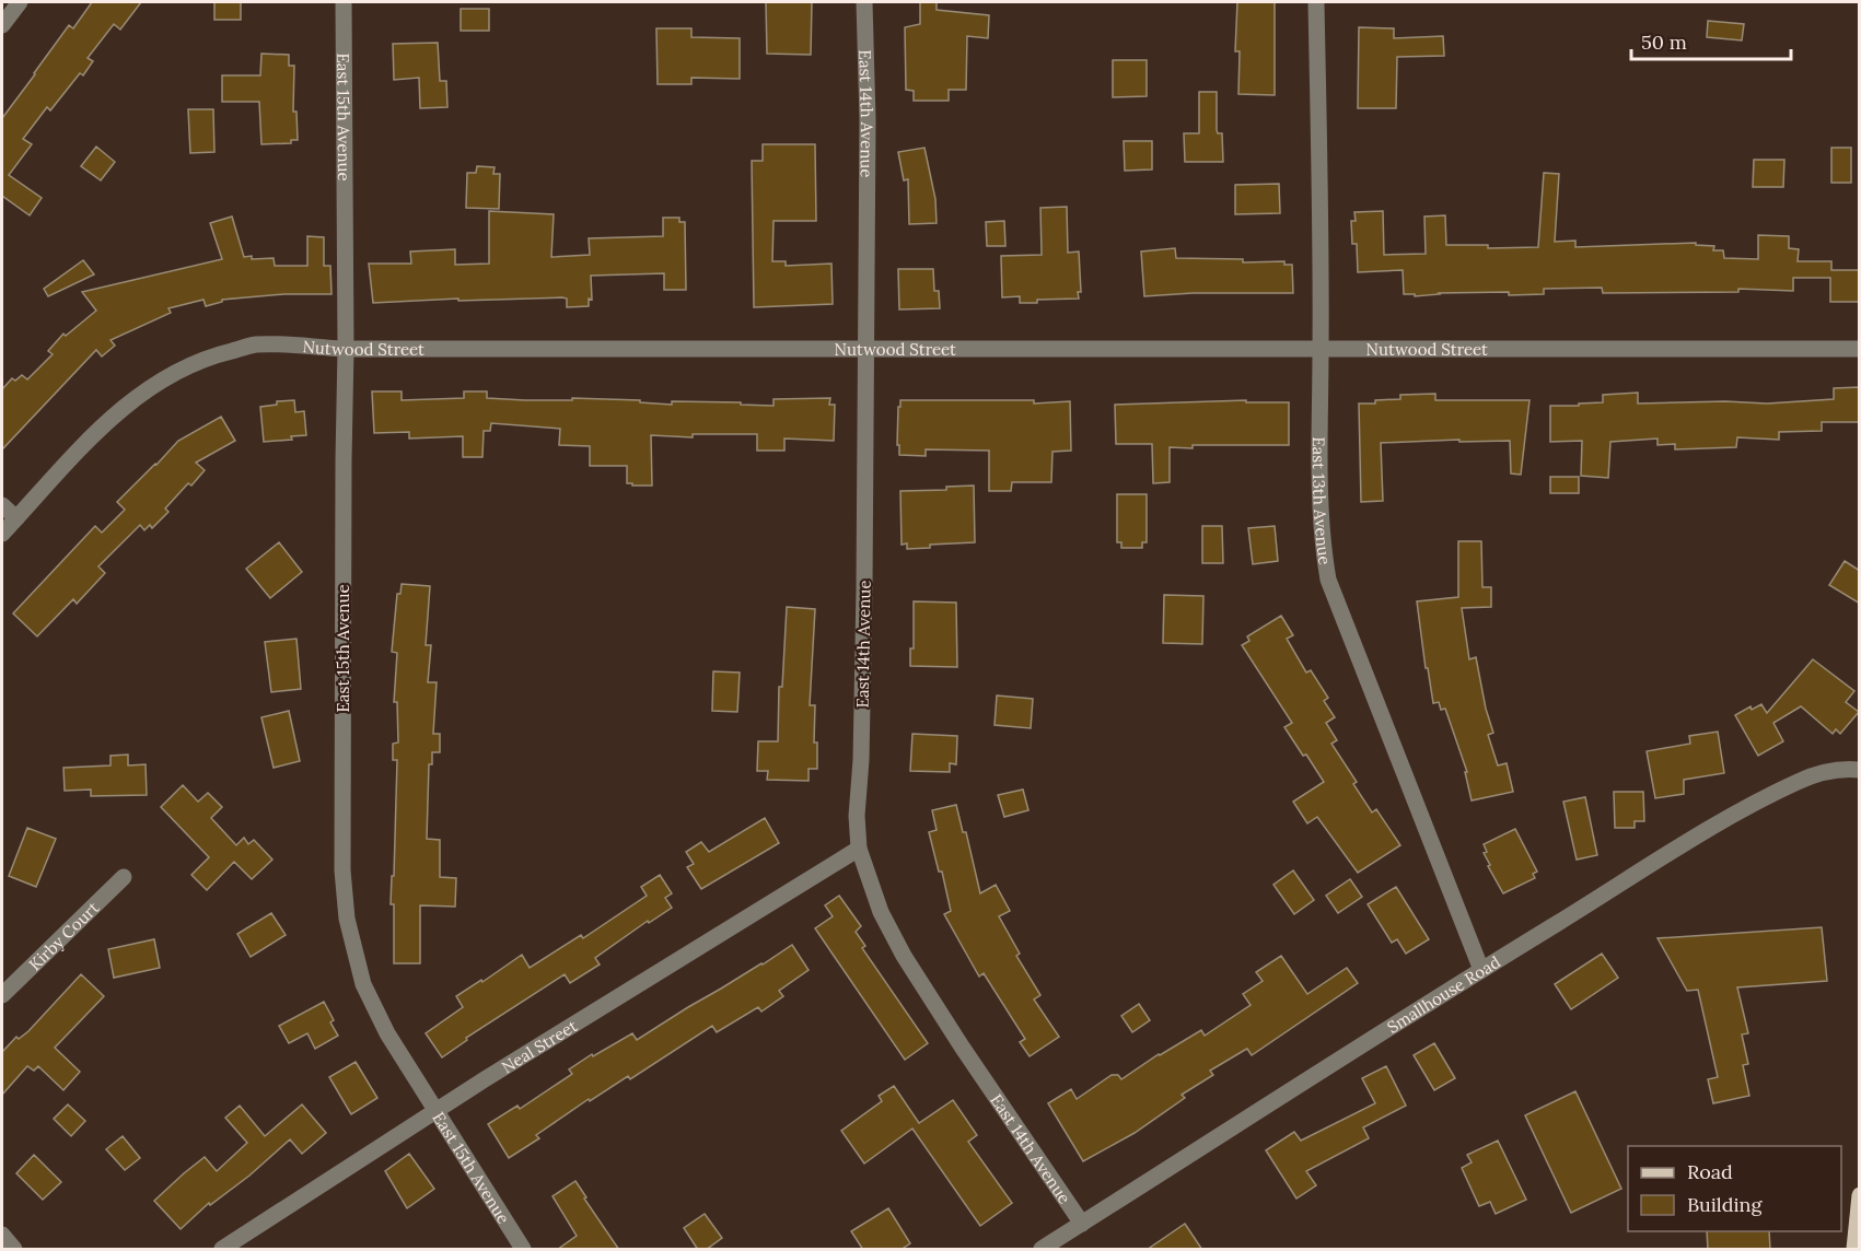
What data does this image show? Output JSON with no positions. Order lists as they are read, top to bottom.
{
  "streets": {
    "street": [
      "East 14th Avenue",
      "East 15th Avenue",
      "Nutwood Street",
      "East 13th Avenue",
      "Kirby Court",
      "Smallhouse Road",
      "Neal Street"
    ]
  },
  "crossings": [
    ["East 14th Avenue", "Nutwood Street"],
    ["East 14th Avenue", "Smallhouse Road"],
    ["East 14th Avenue", "Neal Street"],
    ["East 15th Avenue", "Nutwood Street"],
    ["East 15th Avenue", "Neal Street"],
    ["Nutwood Street", "East 13th Avenue"],
    ["East 13th Avenue", "Smallhouse Road"]
  ],
  "legend": ["Road", "Building"],
  "scale_bar": "50 m"
}
